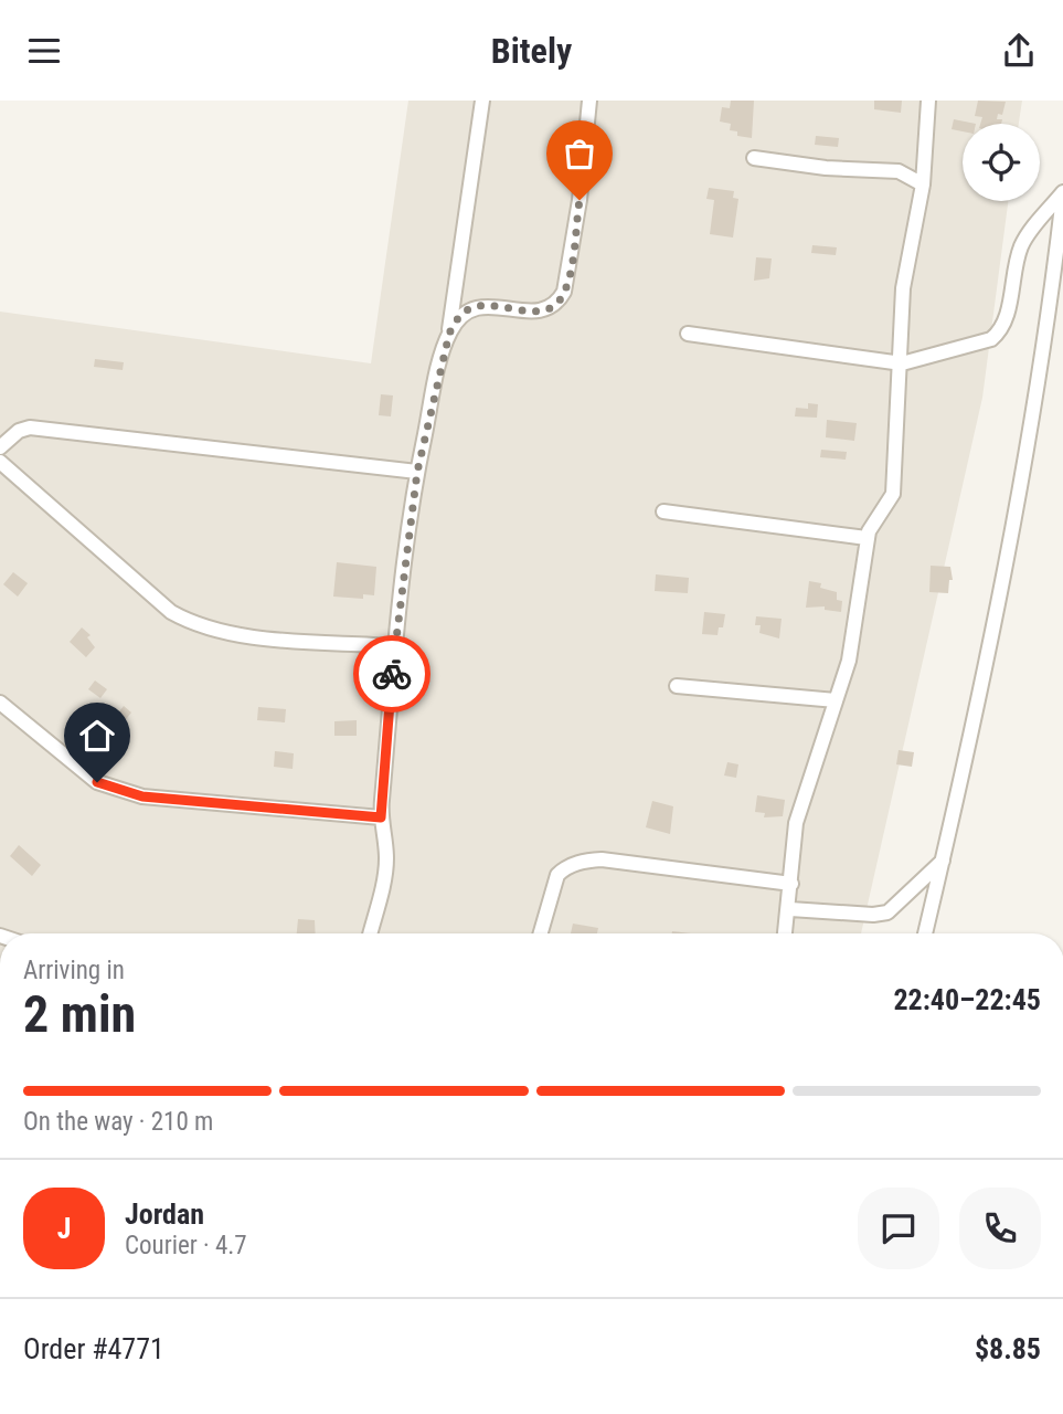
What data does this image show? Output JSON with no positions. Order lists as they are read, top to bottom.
{
  "page": {
    "header": "Bitely",
    "heading": ["2 min", "Arriving in", "22:40–22:45"],
    "panel": [
      "Jordan",
      "Courier · 4.7",
      "Order #4771",
      "$8.85"
    ],
    "bar": "On the way · 210 m",
    "round": "J"
  }
}
